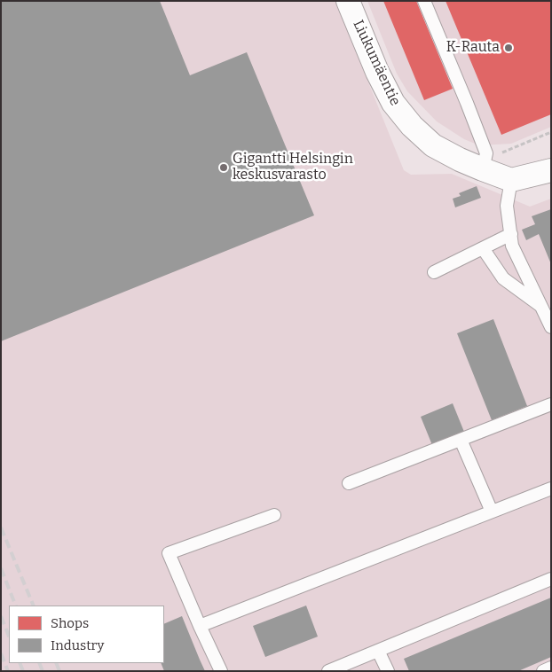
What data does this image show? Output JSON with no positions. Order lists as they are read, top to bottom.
{
  "streets": {
    "street": ["Liukumäentie"]
  },
  "places": ["K-Rauta", "Gigantti Helsingin keskusvarasto"],
  "legend": ["Shops", "Industry"]
}
